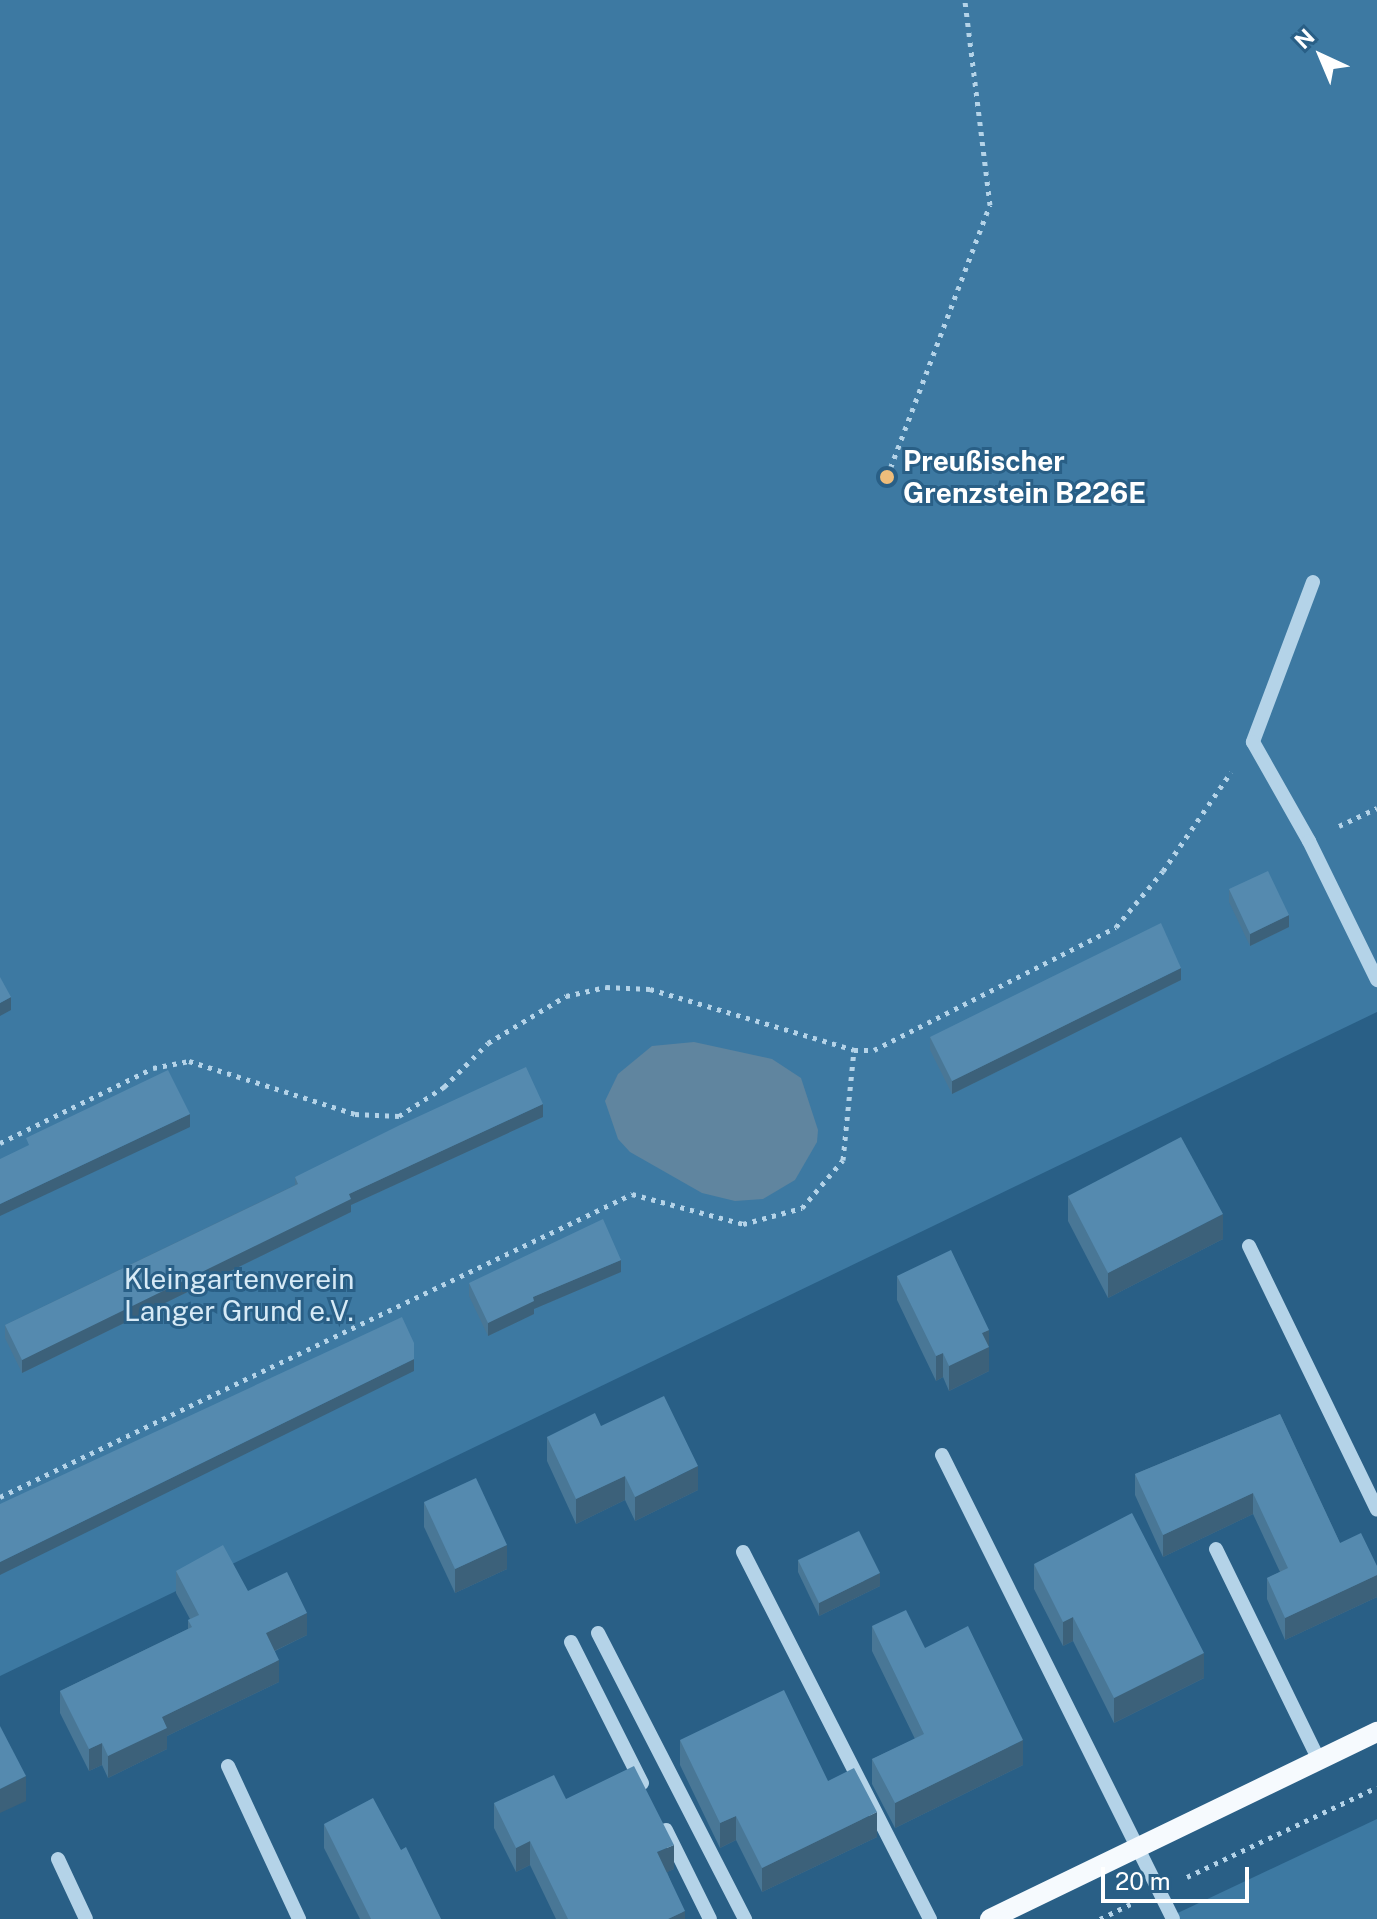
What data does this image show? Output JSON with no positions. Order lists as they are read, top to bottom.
{
  "parks": ["Kleingartenverein Langer Grund e.V."],
  "places": ["Preußischer Grenzstein B226E"],
  "scale_bar": "20 m",
  "north": "top left"
}
